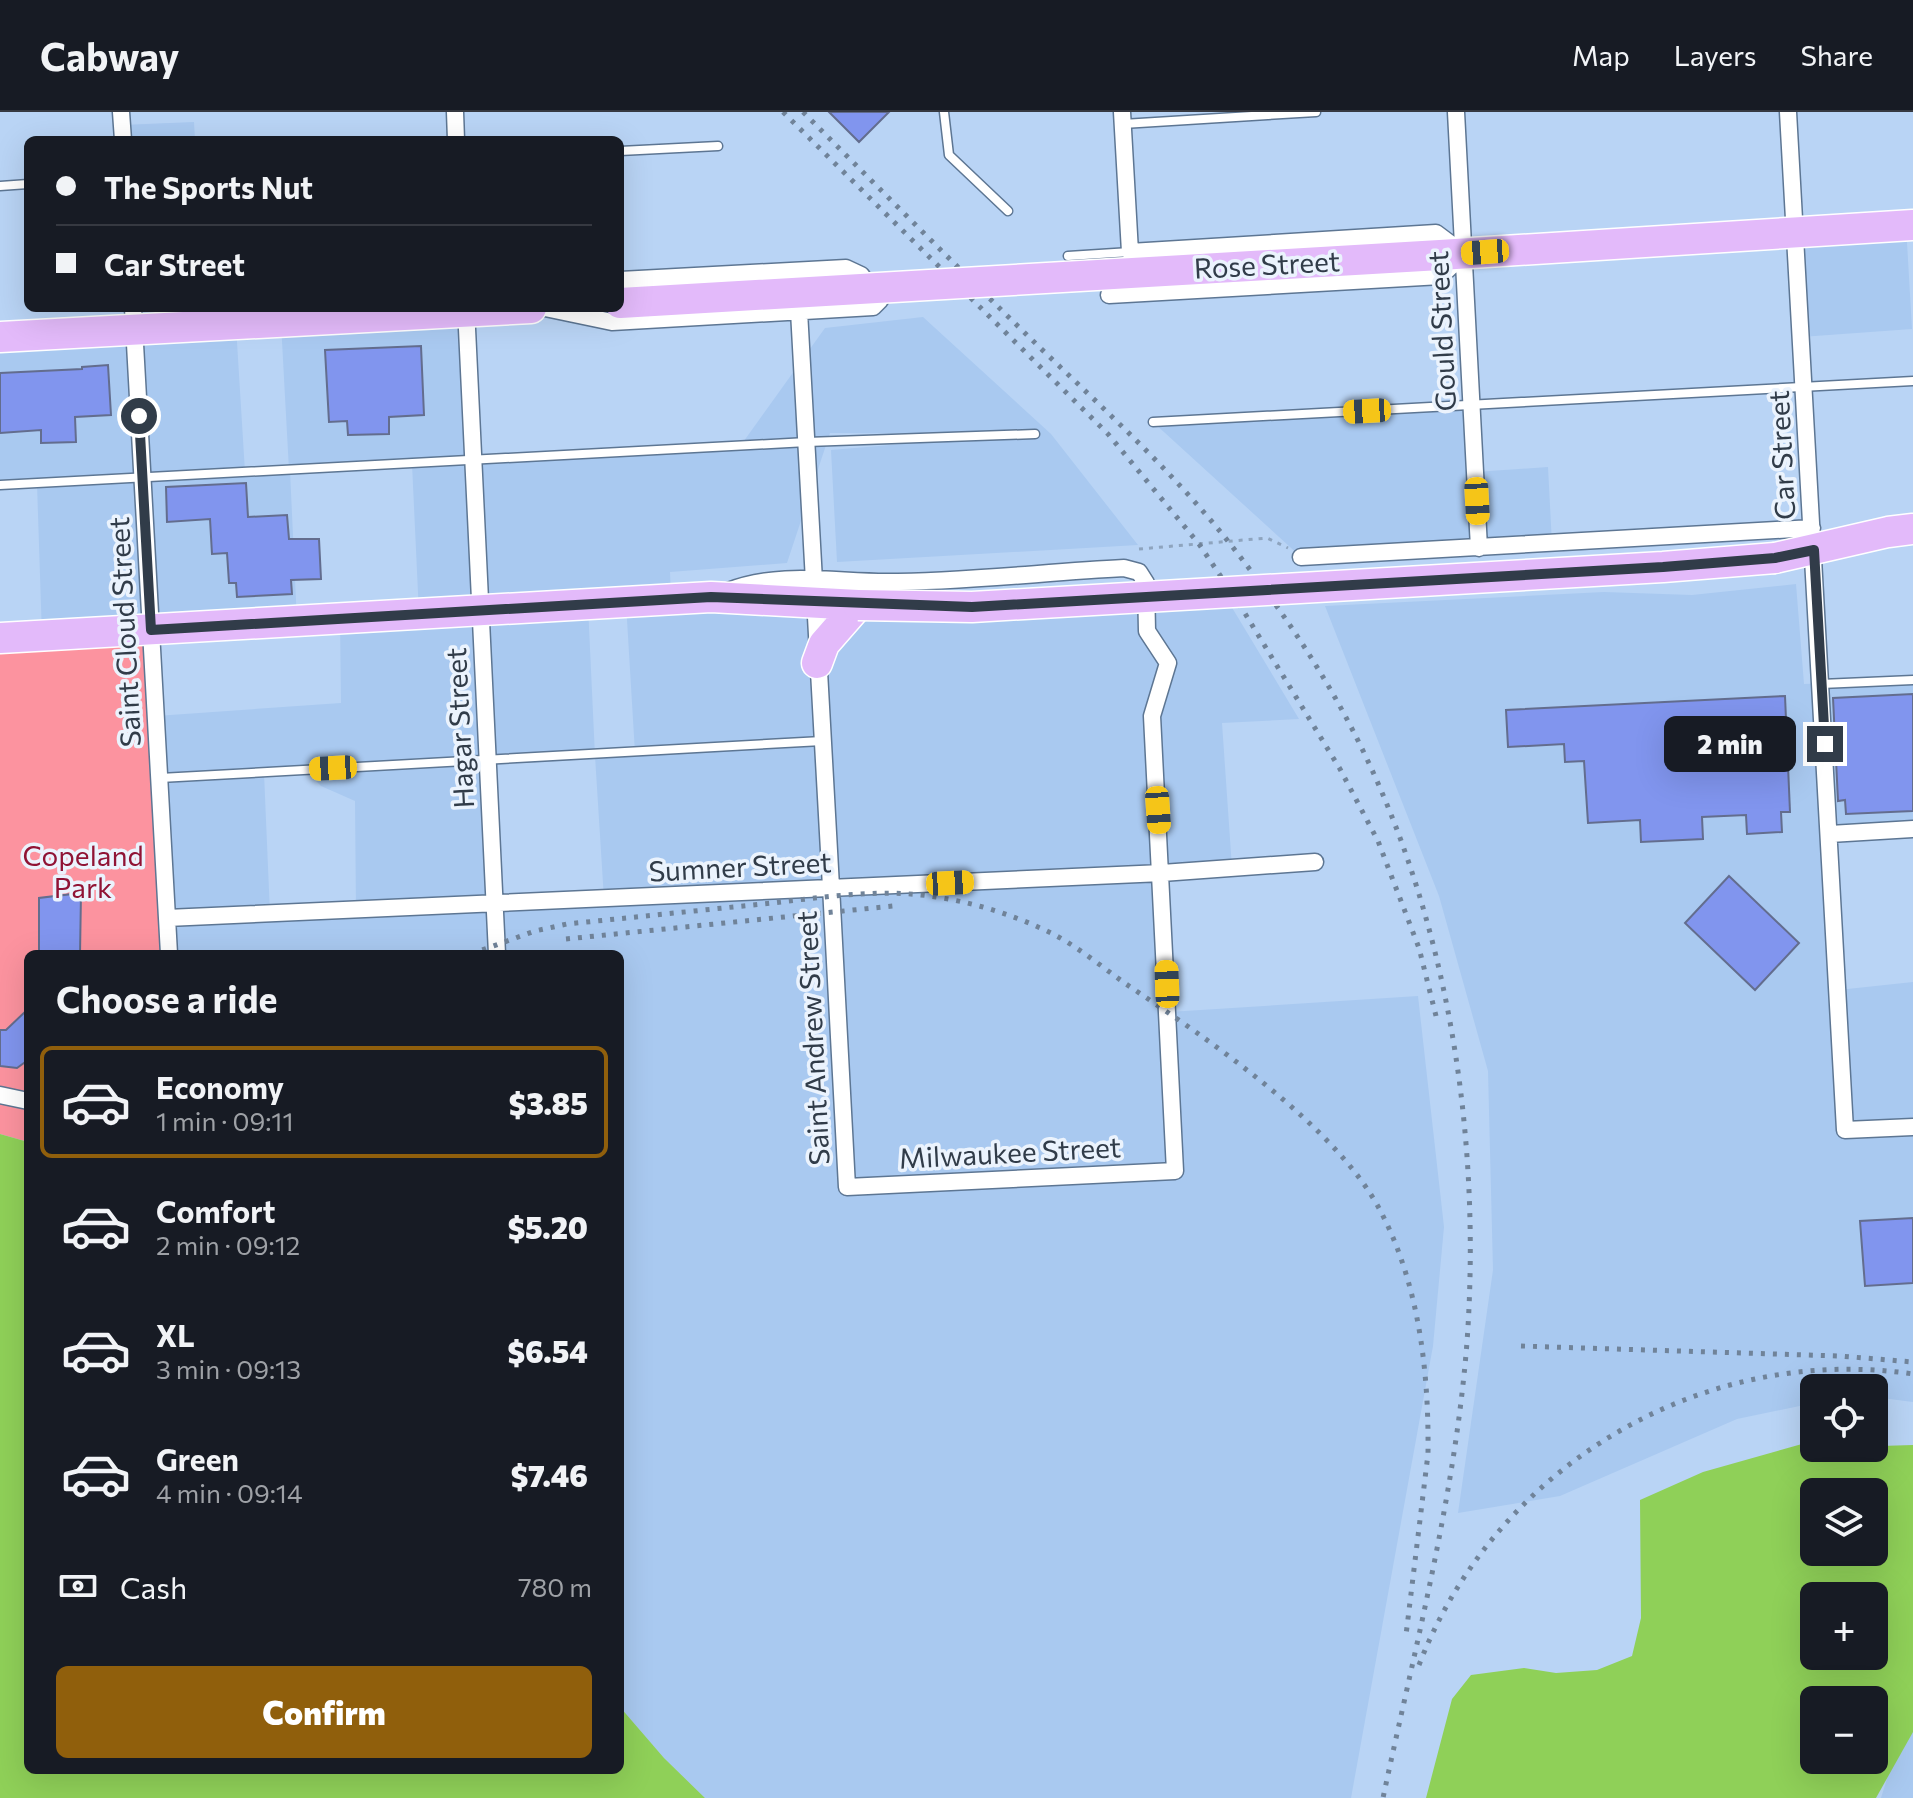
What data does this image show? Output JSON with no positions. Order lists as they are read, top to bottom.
{
  "streets": {
    "highway": ["Rose Street"],
    "street": [
      "Gould Street",
      "Car Street",
      "Saint Cloud Street",
      "Hagar Street",
      "Sumner Street",
      "Saint Andrew Street",
      "Milwaukee Street"
    ]
  },
  "crossings": [
    ["Rose Street", "Gould Street"],
    ["Rose Street", "Car Street"],
    ["Saint Cloud Street", "Sumner Street"],
    ["Hagar Street", "Sumner Street"],
    ["Sumner Street", "Saint Andrew Street"],
    ["Sumner Street", "Milwaukee Street"],
    ["Saint Andrew Street", "Milwaukee Street"]
  ],
  "parks": ["Copeland Park"],
  "page": {
    "header": "Cabway",
    "nav": ["Map", "Layers", "Share"],
    "banner": ["The Sports Nut", "Car Street"],
    "bubble": "2 min",
    "heading": "Choose a ride",
    "list": [
      {
        "name": "Economy",
        "note": "1 min · 09:11",
        "value": "$3.85"
      },
      {
        "name": "Comfort",
        "note": "2 min · 09:12",
        "value": "$5.20"
      },
      {
        "name": "XL",
        "note": "3 min · 09:13",
        "value": "$6.54"
      },
      {
        "name": "Green",
        "note": "4 min · 09:14",
        "value": "$7.46"
      }
    ],
    "map_buttons": ["+", "−"],
    "pay": ["Cash", "780 m"],
    "buttons": "Confirm"
  }
}
